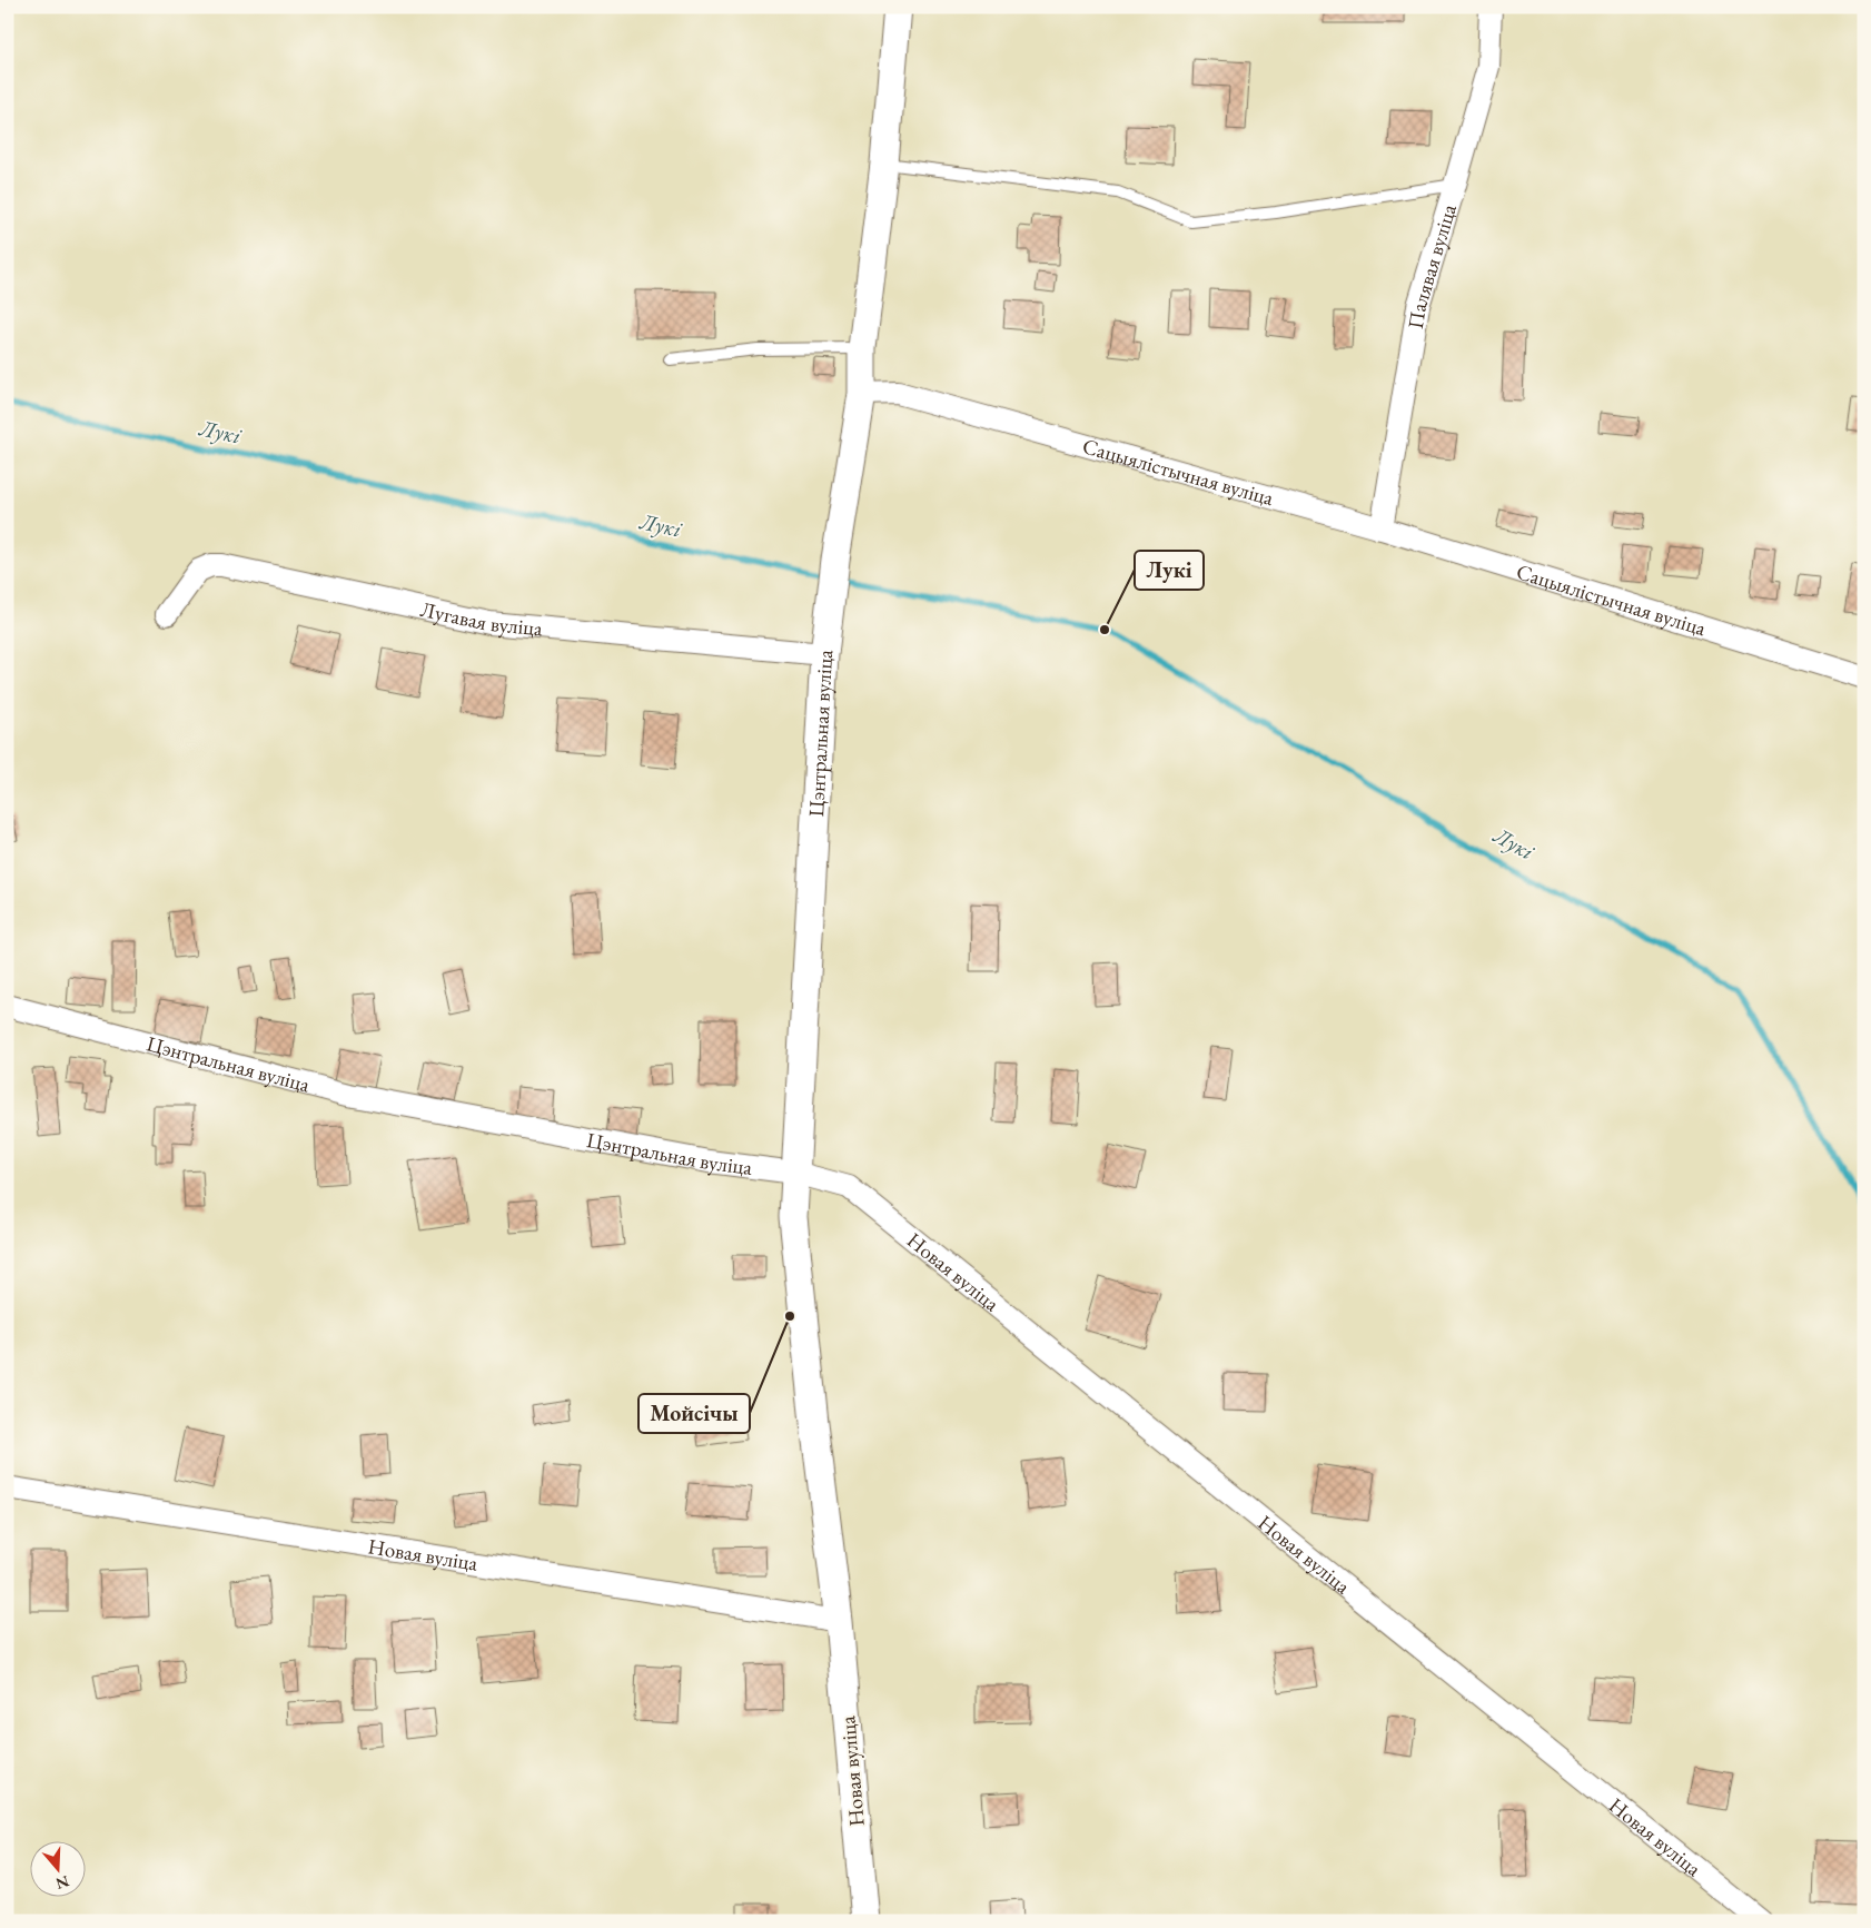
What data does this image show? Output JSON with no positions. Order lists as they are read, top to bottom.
{
  "streets": {
    "street": [
      "Палявая вуліца",
      "Сацыялістычная вуліца",
      "Лугавая вуліца",
      "Цэнтральная вуліца",
      "Новая вуліца"
    ]
  },
  "crossings": [
    ["Палявая вуліца", "Сацыялістычная вуліца"],
    ["Сацыялістычная вуліца", "Цэнтральная вуліца"],
    ["Лугавая вуліца", "Цэнтральная вуліца"],
    ["Цэнтральная вуліца", "Новая вуліца"]
  ],
  "water": ["Лукі"],
  "places": ["Лукі", "Мойсічы"],
  "north": "bottom"
}
